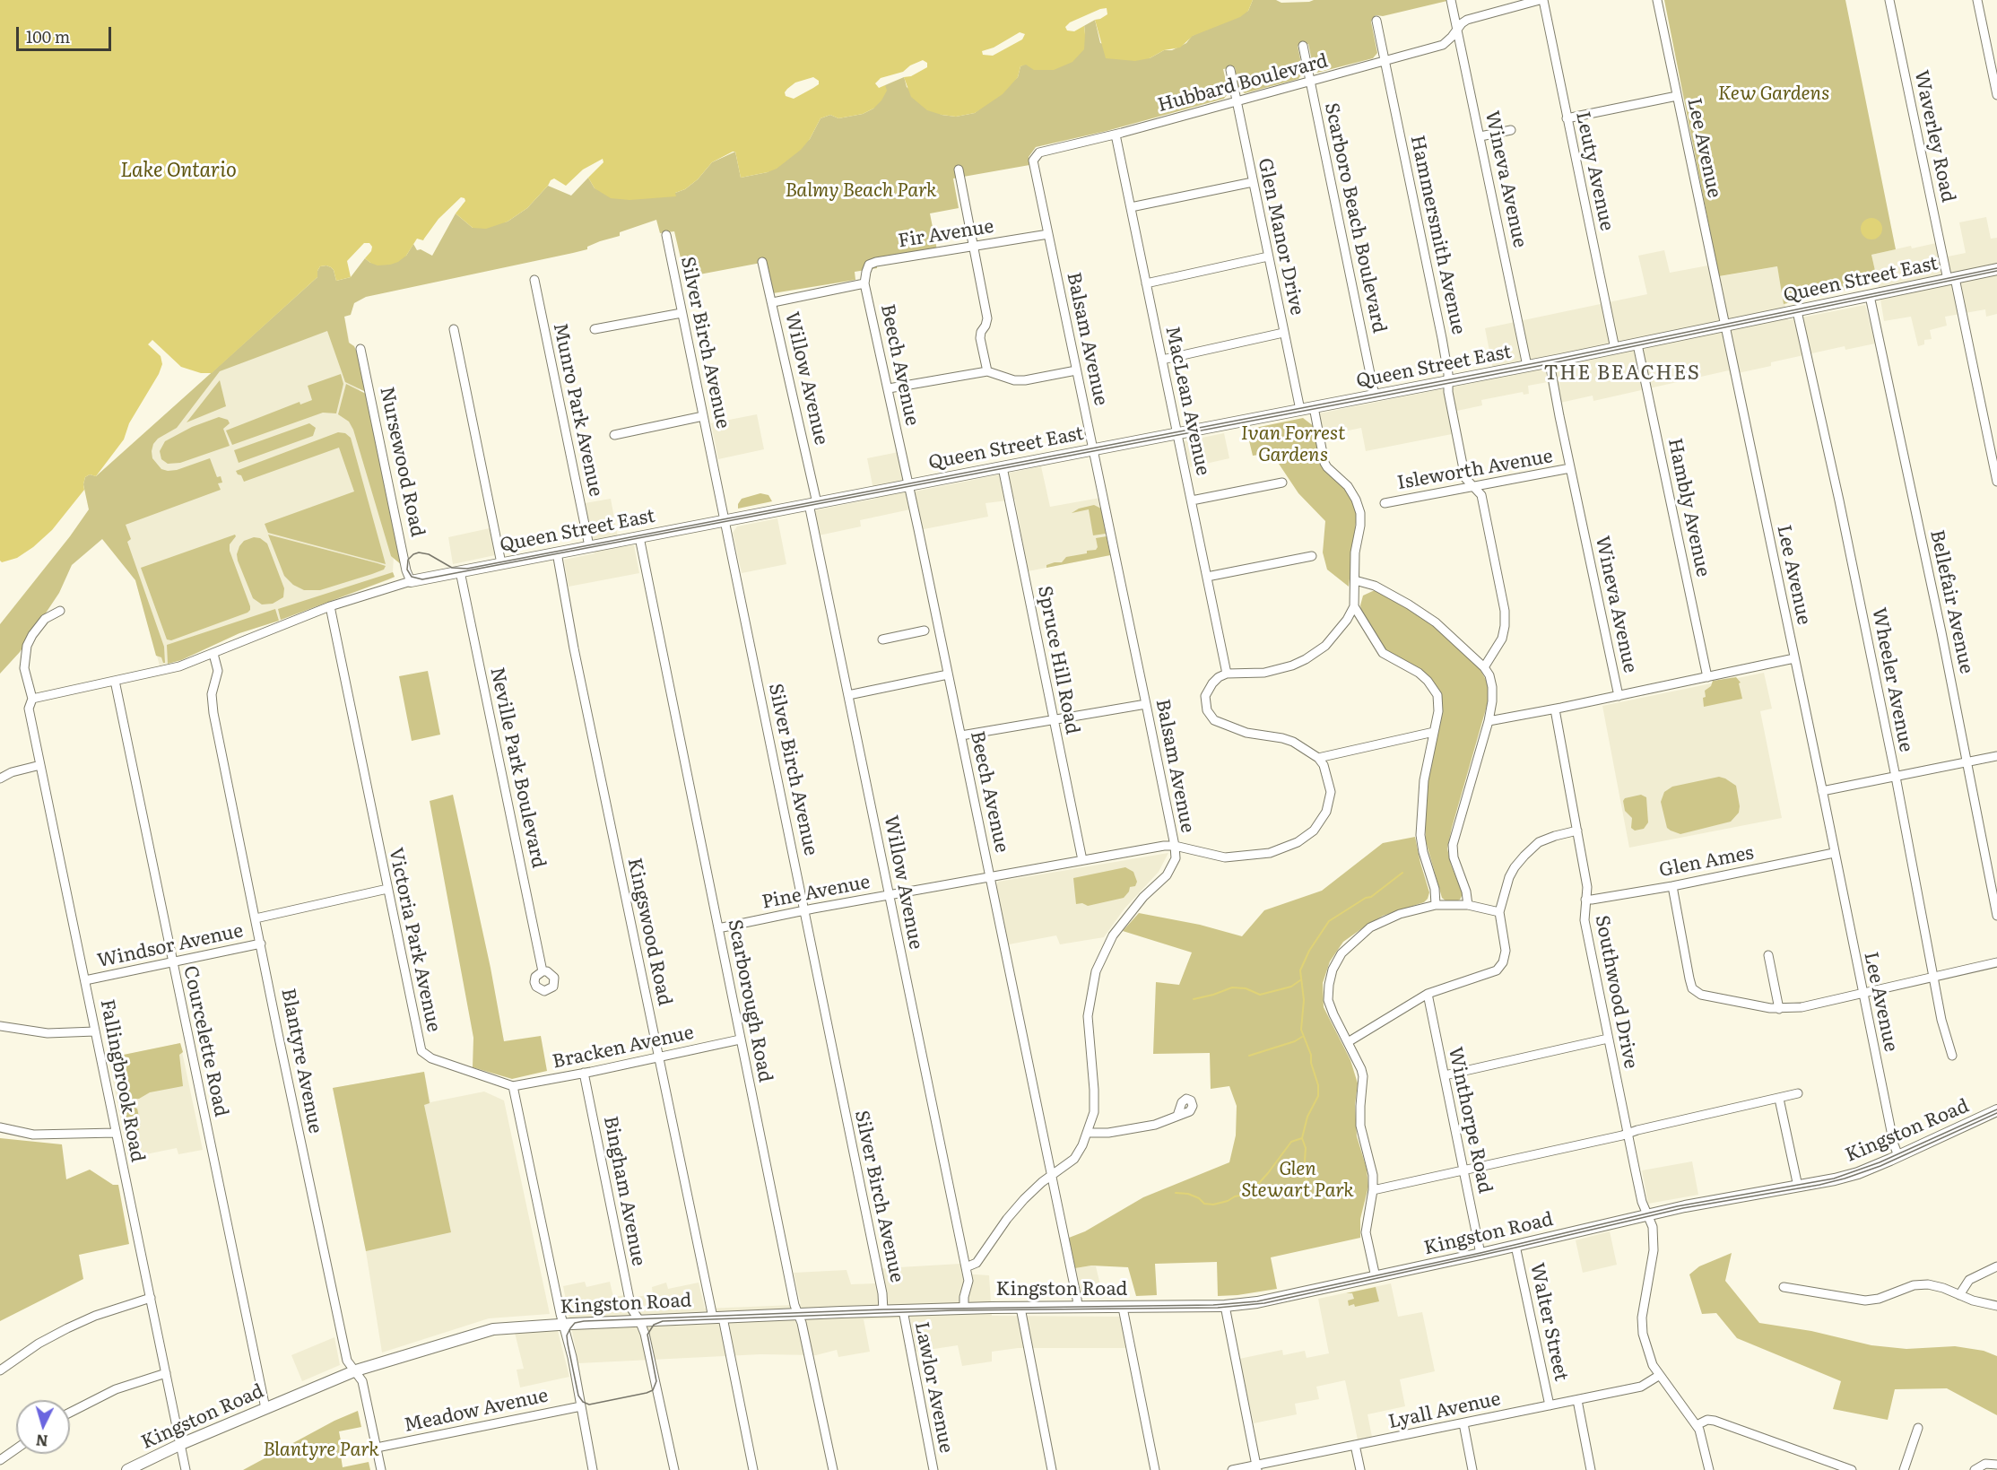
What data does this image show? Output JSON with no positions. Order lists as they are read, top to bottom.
{
  "streets": {
    "main road": ["Queen Street East", "Kingston Road"],
    "street": [
      "Hubbard Boulevard",
      "Waverley Road",
      "Lee Avenue",
      "Leuty Avenue",
      "Wineva Avenue",
      "Scarboro Beach Boulevard",
      "Fir Avenue",
      "Hammersmith Avenue",
      "Glen Manor Drive",
      "Balsam Avenue",
      "Silver Birch Avenue",
      "Beech Avenue",
      "Willow Avenue",
      "MacLean Avenue",
      "Munro Park Avenue",
      "Nursewood Road",
      "Isleworth Avenue",
      "Hambly Avenue",
      "Bellefair Avenue",
      "Spruce Hill Road",
      "Wheeler Avenue",
      "Neville Park Boulevard",
      "Glen Ames",
      "Pine Avenue",
      "Kingswood Road",
      "Victoria Park Avenue",
      "Windsor Avenue",
      "Southwood Drive",
      "Scarborough Road",
      "Courcelette Road",
      "Bracken Avenue",
      "Blantyre Avenue",
      "Fallingbrook Road",
      "Winthorpe Road",
      "Bingham Avenue",
      "Walter Street",
      "Lawlor Avenue",
      "Meadow Avenue",
      "Lyall Avenue"
    ]
  },
  "crossings": [
    ["Hubbard Boulevard", "Leuty Avenue"],
    ["Hubbard Boulevard", "Wineva Avenue"],
    ["Hubbard Boulevard", "Scarboro Beach Boulevard"],
    ["Hubbard Boulevard", "Hammersmith Avenue"],
    ["Hubbard Boulevard", "Glen Manor Drive"],
    ["Hubbard Boulevard", "Balsam Avenue"],
    ["Hubbard Boulevard", "MacLean Avenue"],
    ["Waverley Road", "Queen Street East"],
    ["Lee Avenue", "Queen Street East"],
    ["Lee Avenue", "Glen Ames"],
    ["Lee Avenue", "Kingston Road"],
    ["Leuty Avenue", "Queen Street East"],
    ["Wineva Avenue", "Queen Street East"],
    ["Wineva Avenue", "Isleworth Avenue"],
    ["Scarboro Beach Boulevard", "Queen Street East"],
    ["Fir Avenue", "Balsam Avenue"],
    ["Fir Avenue", "Beech Avenue"],
    ["Hammersmith Avenue", "Queen Street East"],
    ["Hammersmith Avenue", "Isleworth Avenue"],
    ["Glen Manor Drive", "Queen Street East"],
    ["Queen Street East", "Balsam Avenue"],
    ["Queen Street East", "Silver Birch Avenue"],
    ["Queen Street East", "Beech Avenue"],
    ["Queen Street East", "Willow Avenue"],
    ["Queen Street East", "MacLean Avenue"],
    ["Queen Street East", "Munro Park Avenue"],
    ["Queen Street East", "Nursewood Road"],
    ["Queen Street East", "Hambly Avenue"],
    ["Queen Street East", "Bellefair Avenue"],
    ["Queen Street East", "Spruce Hill Road"],
    ["Queen Street East", "Wheeler Avenue"],
    ["Queen Street East", "Neville Park Boulevard"],
    ["Queen Street East", "Kingswood Road"],
    ["Queen Street East", "Victoria Park Avenue"],
    ["Queen Street East", "Scarborough Road"],
    ["Queen Street East", "Courcelette Road"],
    ["Queen Street East", "Blantyre Avenue"],
    ["Queen Street East", "Fallingbrook Road"],
    ["Balsam Avenue", "Beech Avenue"],
    ["Balsam Avenue", "Willow Avenue"],
    ["Balsam Avenue", "Pine Avenue"],
    ["Silver Birch Avenue", "Pine Avenue"],
    ["Silver Birch Avenue", "Kingston Road"],
    ["Beech Avenue", "Pine Avenue"],
    ["Beech Avenue", "Kingston Road"],
    ["Willow Avenue", "Pine Avenue"],
    ["Spruce Hill Road", "Pine Avenue"],
    ["Glen Ames", "Southwood Drive"],
    ["Pine Avenue", "Scarborough Road"],
    ["Kingswood Road", "Bracken Avenue"],
    ["Kingswood Road", "Kingston Road"],
    ["Victoria Park Avenue", "Windsor Avenue"],
    ["Victoria Park Avenue", "Bracken Avenue"],
    ["Windsor Avenue", "Courcelette Road"],
    ["Windsor Avenue", "Blantyre Avenue"],
    ["Windsor Avenue", "Fallingbrook Road"],
    ["Southwood Drive", "Kingston Road"],
    ["Southwood Drive", "Lyall Avenue"],
    ["Scarborough Road", "Bracken Avenue"],
    ["Scarborough Road", "Kingston Road"],
    ["Courcelette Road", "Kingston Road"],
    ["Bracken Avenue", "Bingham Avenue"],
    ["Blantyre Avenue", "Kingston Road"],
    ["Blantyre Avenue", "Meadow Avenue"],
    ["Fallingbrook Road", "Kingston Road"],
    ["Winthorpe Road", "Kingston Road"],
    ["Kingston Road", "Bingham Avenue"],
    ["Kingston Road", "Walter Street"],
    ["Kingston Road", "Lawlor Avenue"],
    ["Walter Street", "Lyall Avenue"]
  ],
  "districts": ["THE BEACHES"],
  "water": ["Lake Ontario"],
  "parks": [
    "Kew Gardens",
    "Balmy Beach Park",
    "Ivan Forrest Gardens",
    "Glen Stewart Park",
    "Blantyre Park"
  ],
  "scale_bar": "100 m",
  "north": "bottom"
}
